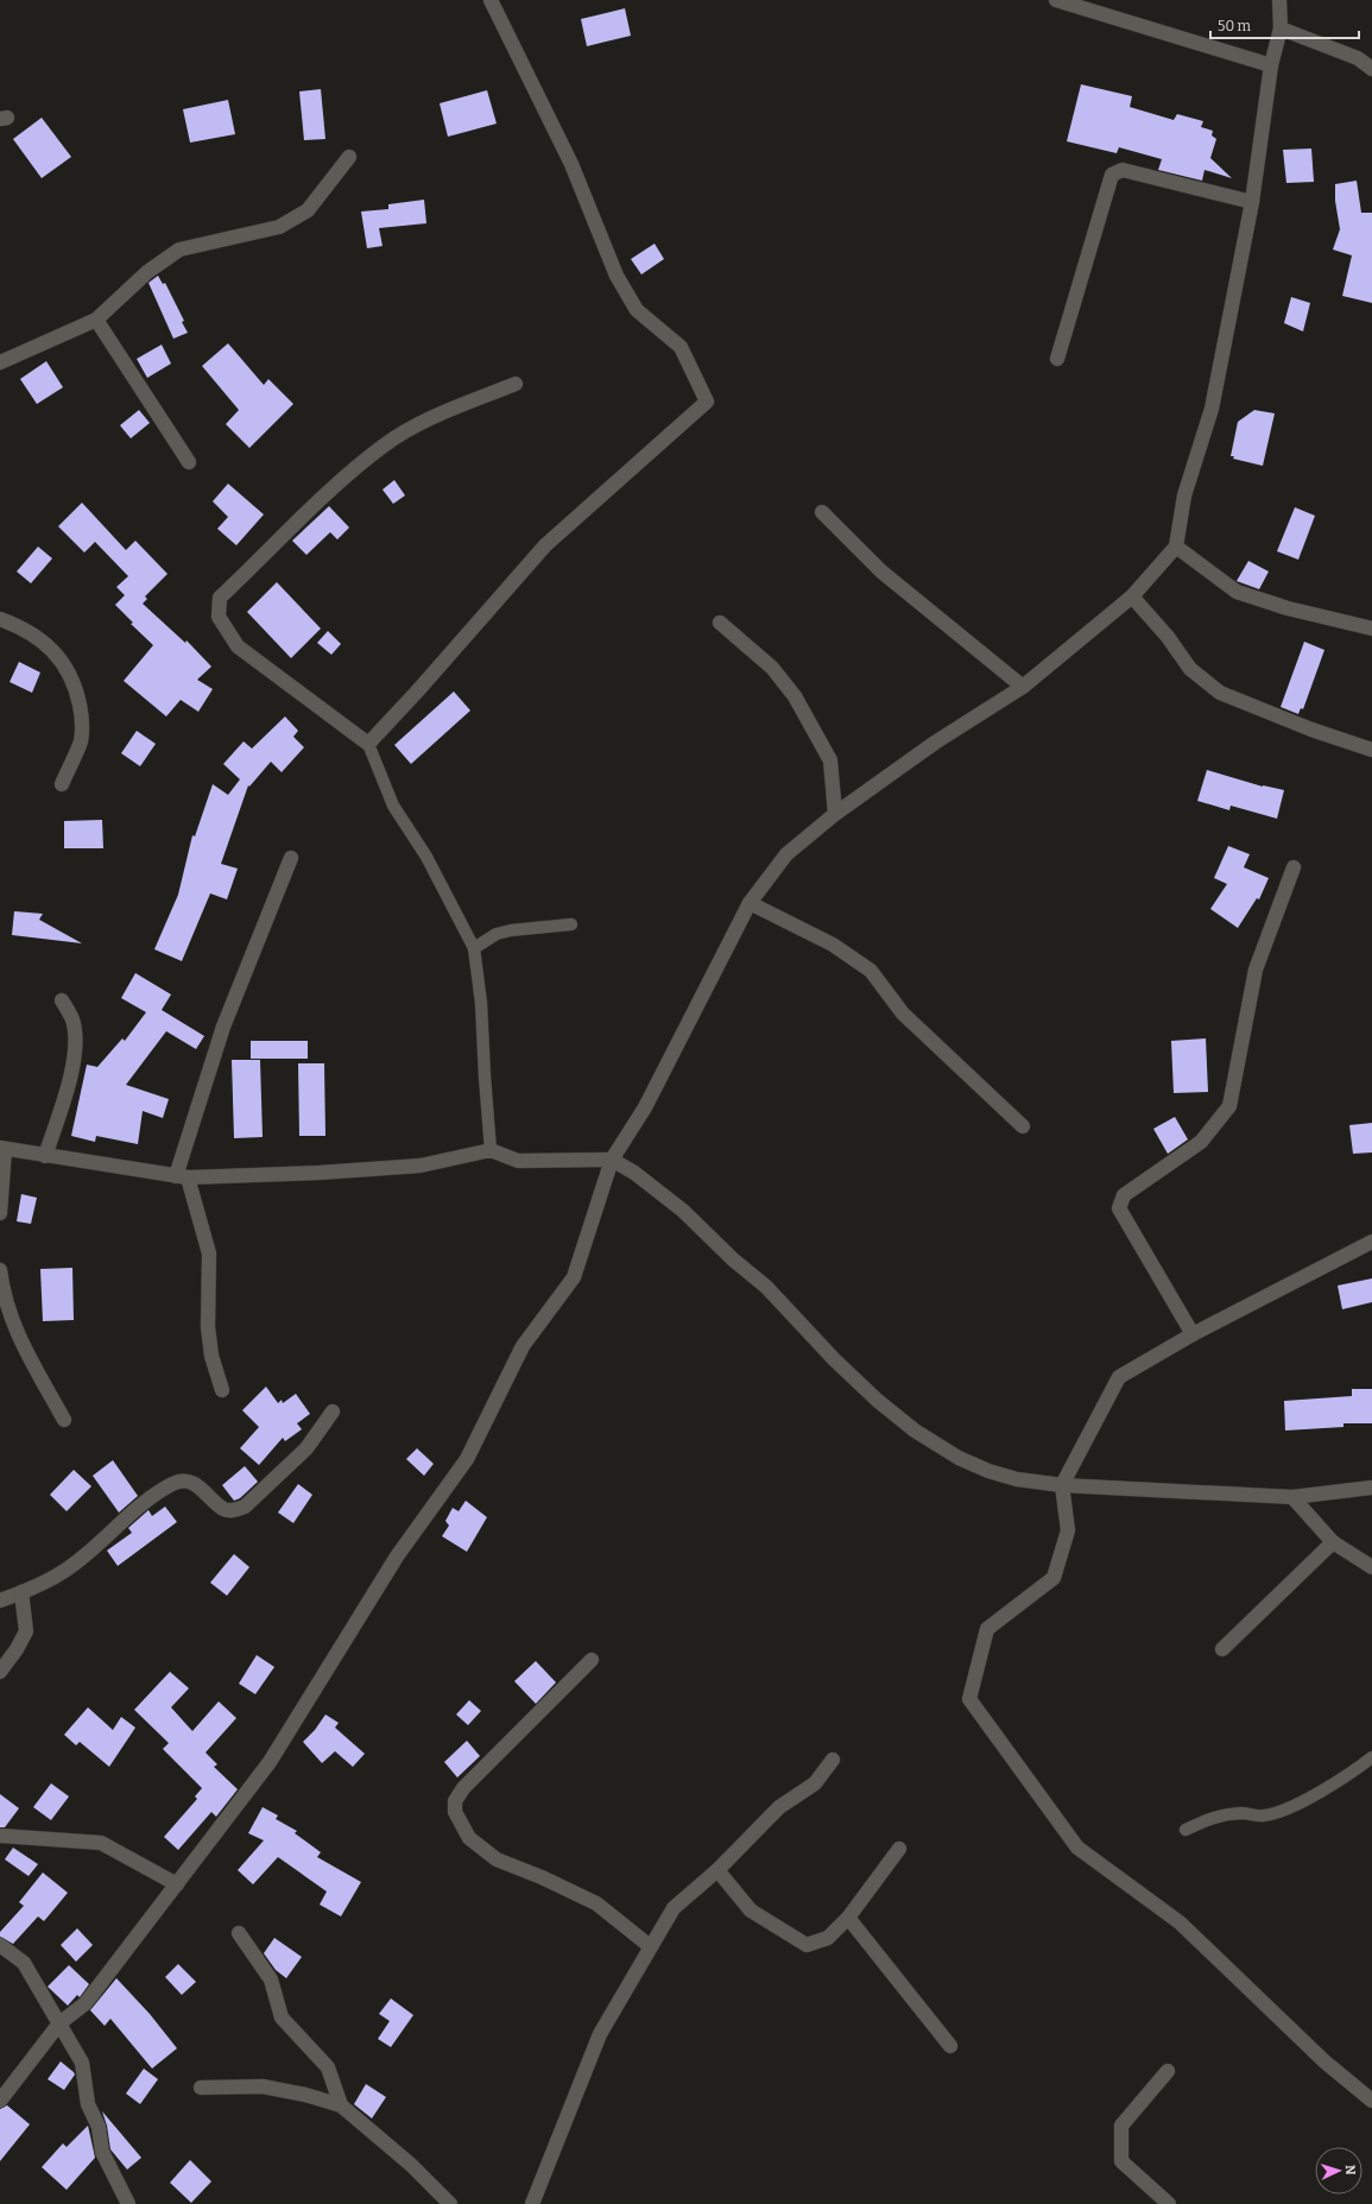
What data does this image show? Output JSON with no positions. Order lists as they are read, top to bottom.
{
  "scale_bar": "50 m",
  "north": "right"
}
